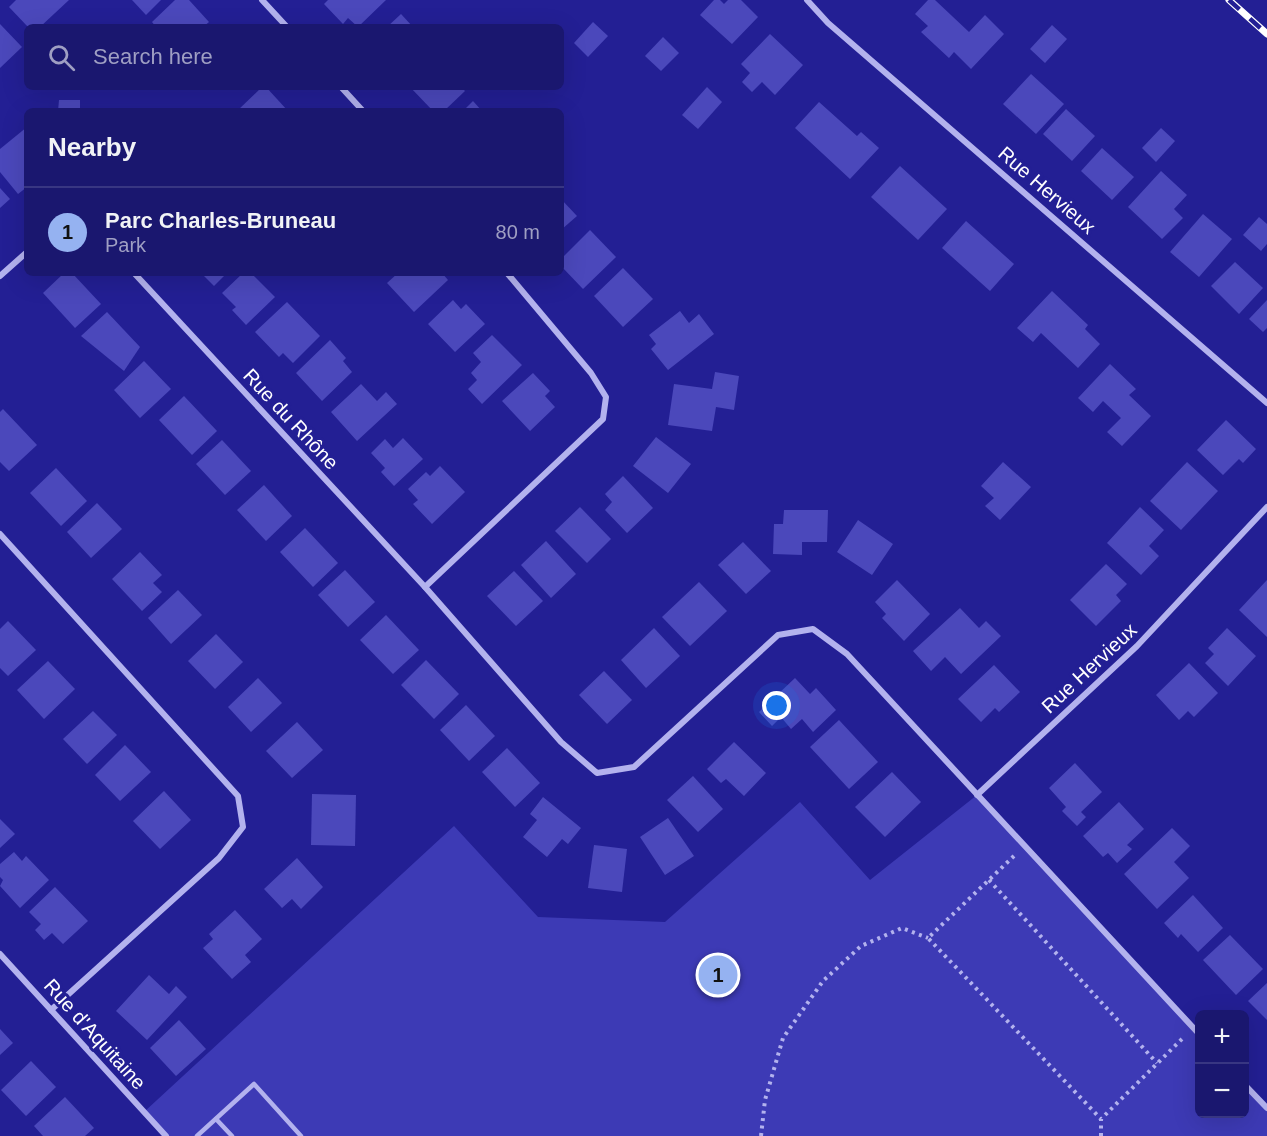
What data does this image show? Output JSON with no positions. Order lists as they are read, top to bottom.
{
  "streets": {
    "street": ["Rue Hervieux", "Rue du Rhône", "Rue d'Aquitaine"]
  },
  "crossings": [
    ["Rue Hervieux", "Rue du Rhône"]
  ],
  "page": {
    "search": "Search here",
    "heading": "Nearby",
    "list": [
      {
        "mark": "1",
        "name": "Parc Charles-Bruneau",
        "note": "Park",
        "value": "80 m"
      }
    ],
    "pins": "1",
    "map_buttons": ["+", "−"]
  }
}
